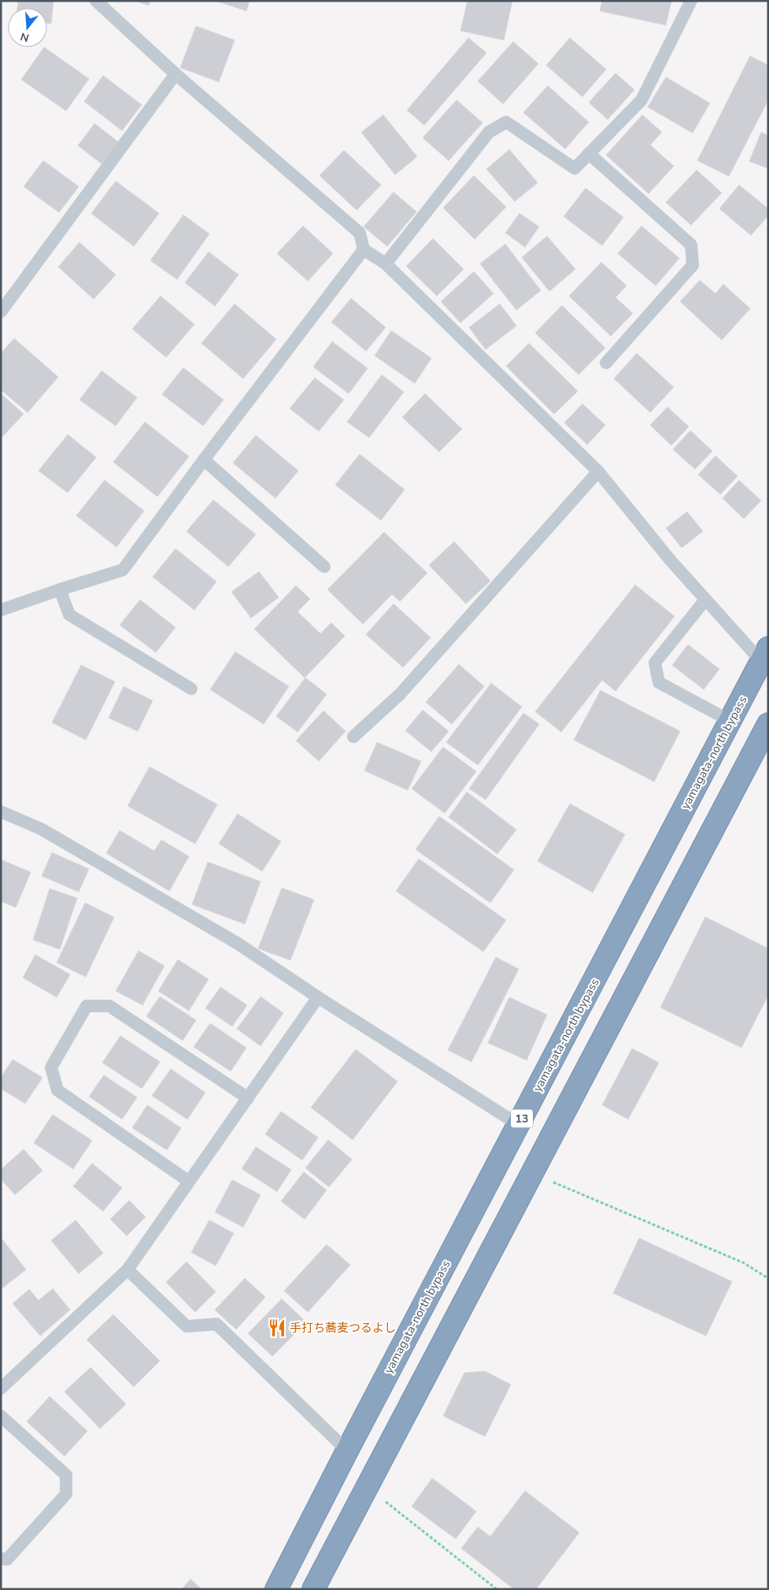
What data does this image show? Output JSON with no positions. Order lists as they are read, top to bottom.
{
  "streets": {
    "highway": ["yamagata-north bypass", "13"]
  },
  "places": {
    "restaurant": ["手打ち蕎麦つるよし"]
  },
  "north": "bottom"
}
